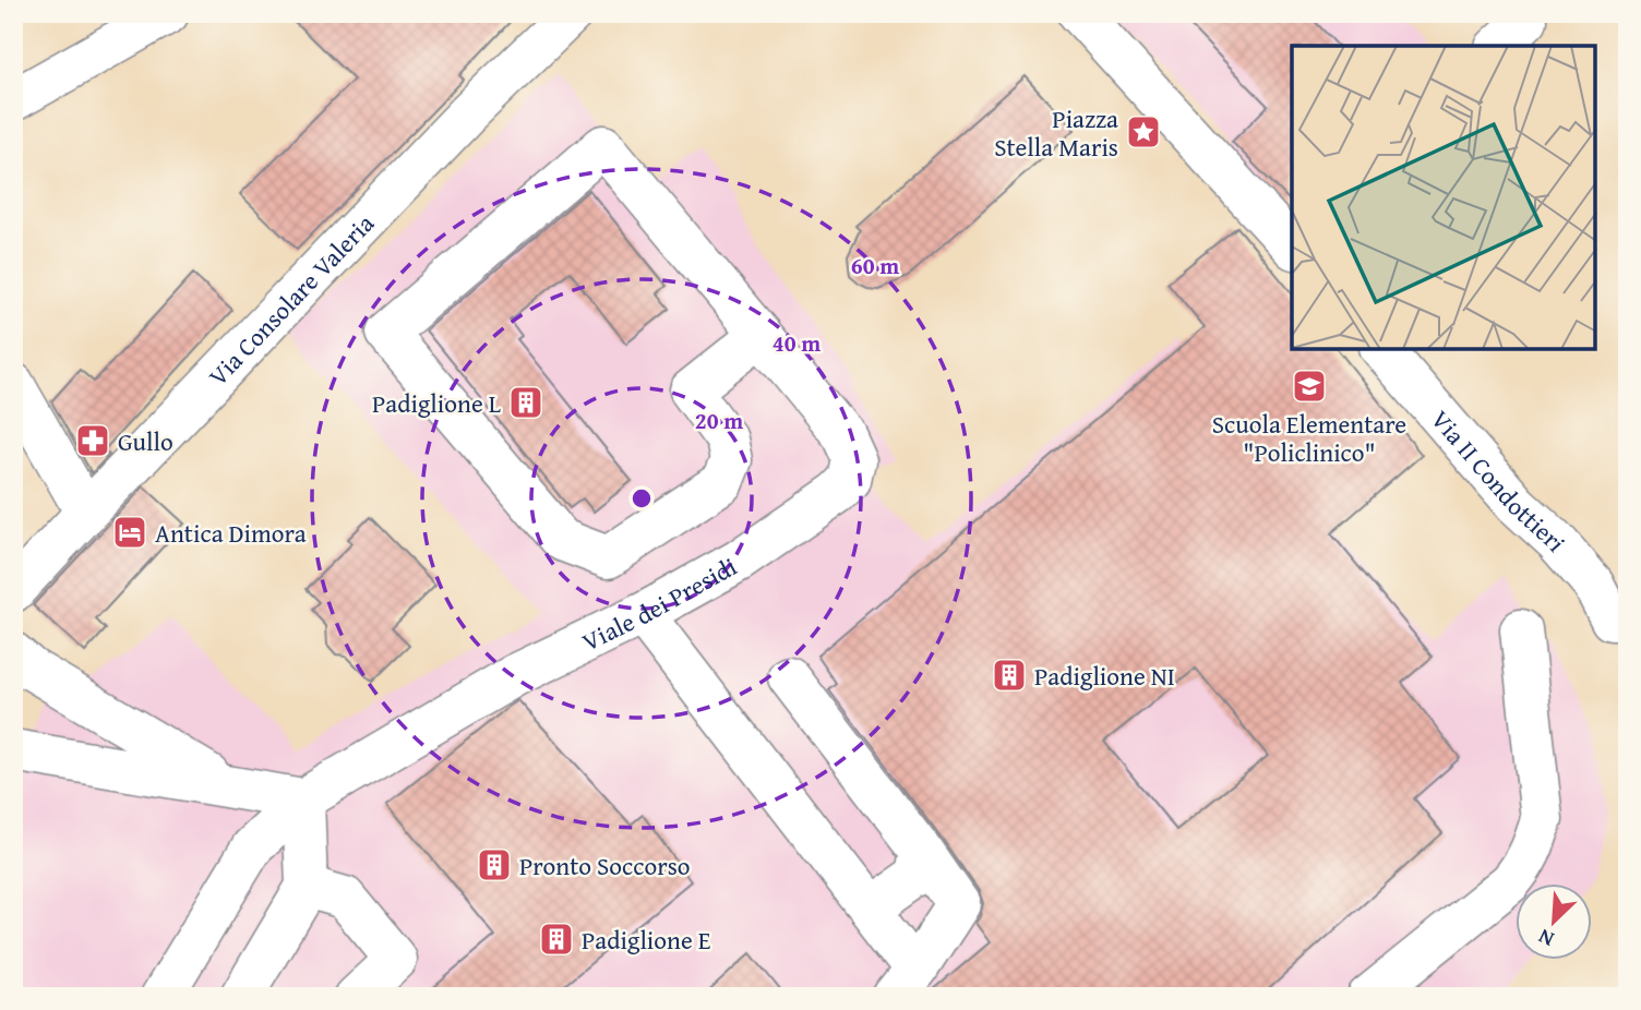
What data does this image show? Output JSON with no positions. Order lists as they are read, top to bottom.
{
  "streets": {
    "main road": ["Via Consolare Valeria", "Via II Condottieri", "Viale dei Presidi"]
  },
  "places": {
    "place": ["Piazza Stella Maris"],
    "school or university": ["Scuola Elementare \"Policlinico\""],
    "building": [
      "Padiglione L",
      "Padiglione NI",
      "Pronto Soccorso",
      "Padiglione E"
    ],
    "pharmacy": ["Gullo"],
    "hotel": ["Antica Dimora"]
  },
  "north": "bottom left",
  "rings": ["60 m", "40 m", "20 m"]
}
